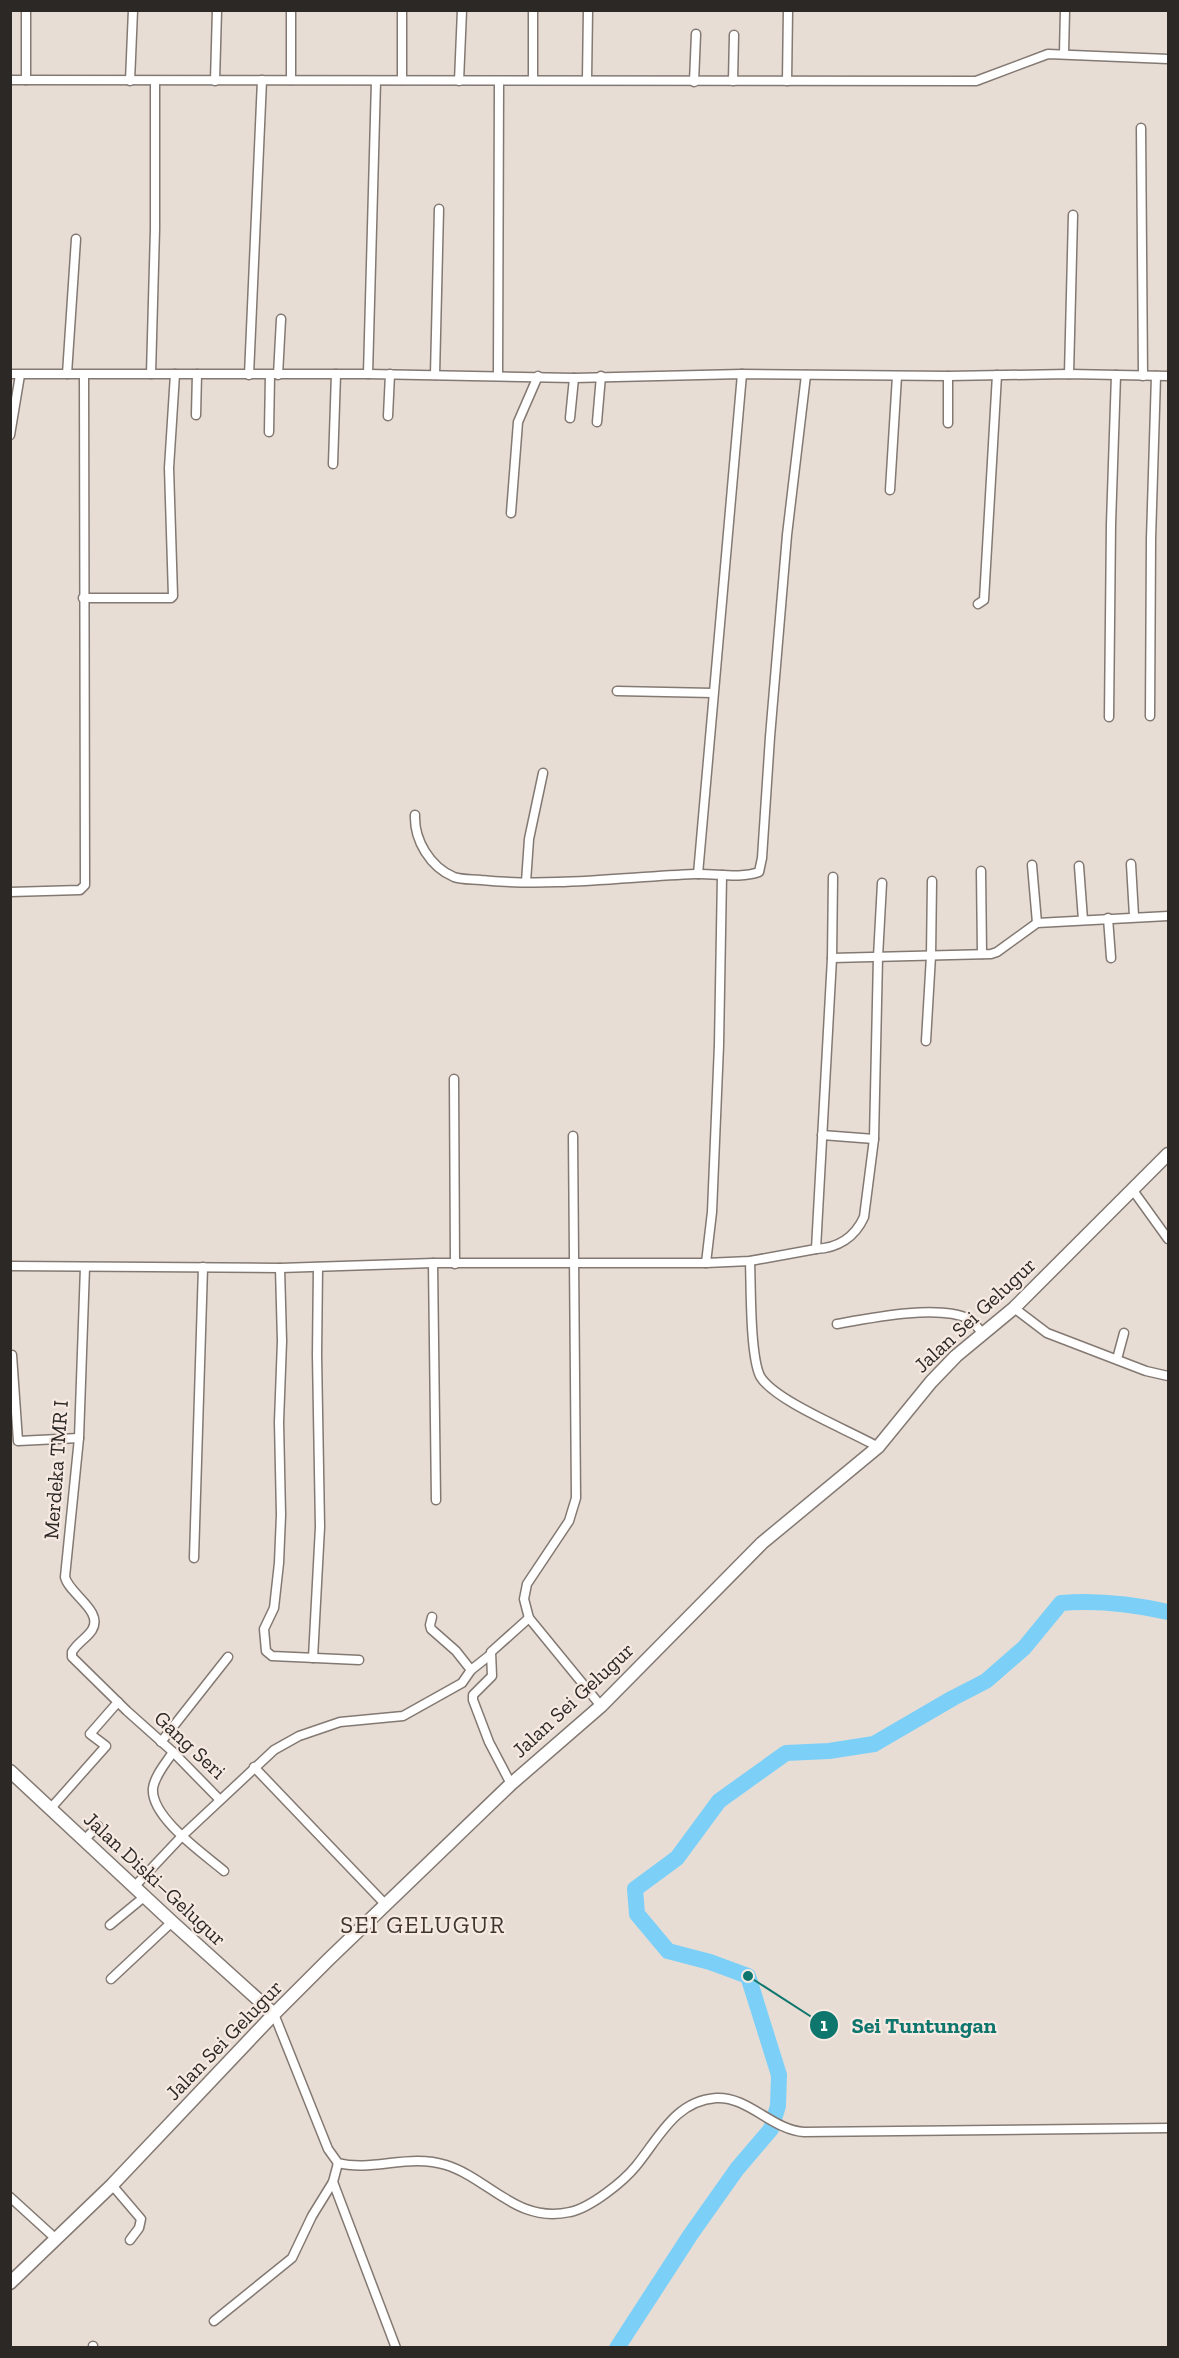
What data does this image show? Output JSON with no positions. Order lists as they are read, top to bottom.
{
  "streets": {
    "main road": ["Jalan Sei Gelugur", "Jalan Diski–Gelugur"],
    "street": ["Merdeka TMR I", "Gang Seri"]
  },
  "crossings": [
    ["Jalan Sei Gelugur", "Jalan Diski–Gelugur"],
    ["Merdeka TMR I", "Gang Seri"],
    ["Gang Seri", "Jalan Diski–Gelugur"]
  ],
  "districts": ["SEI GELUGUR"],
  "places": ["Sei Tuntungan"]
}
